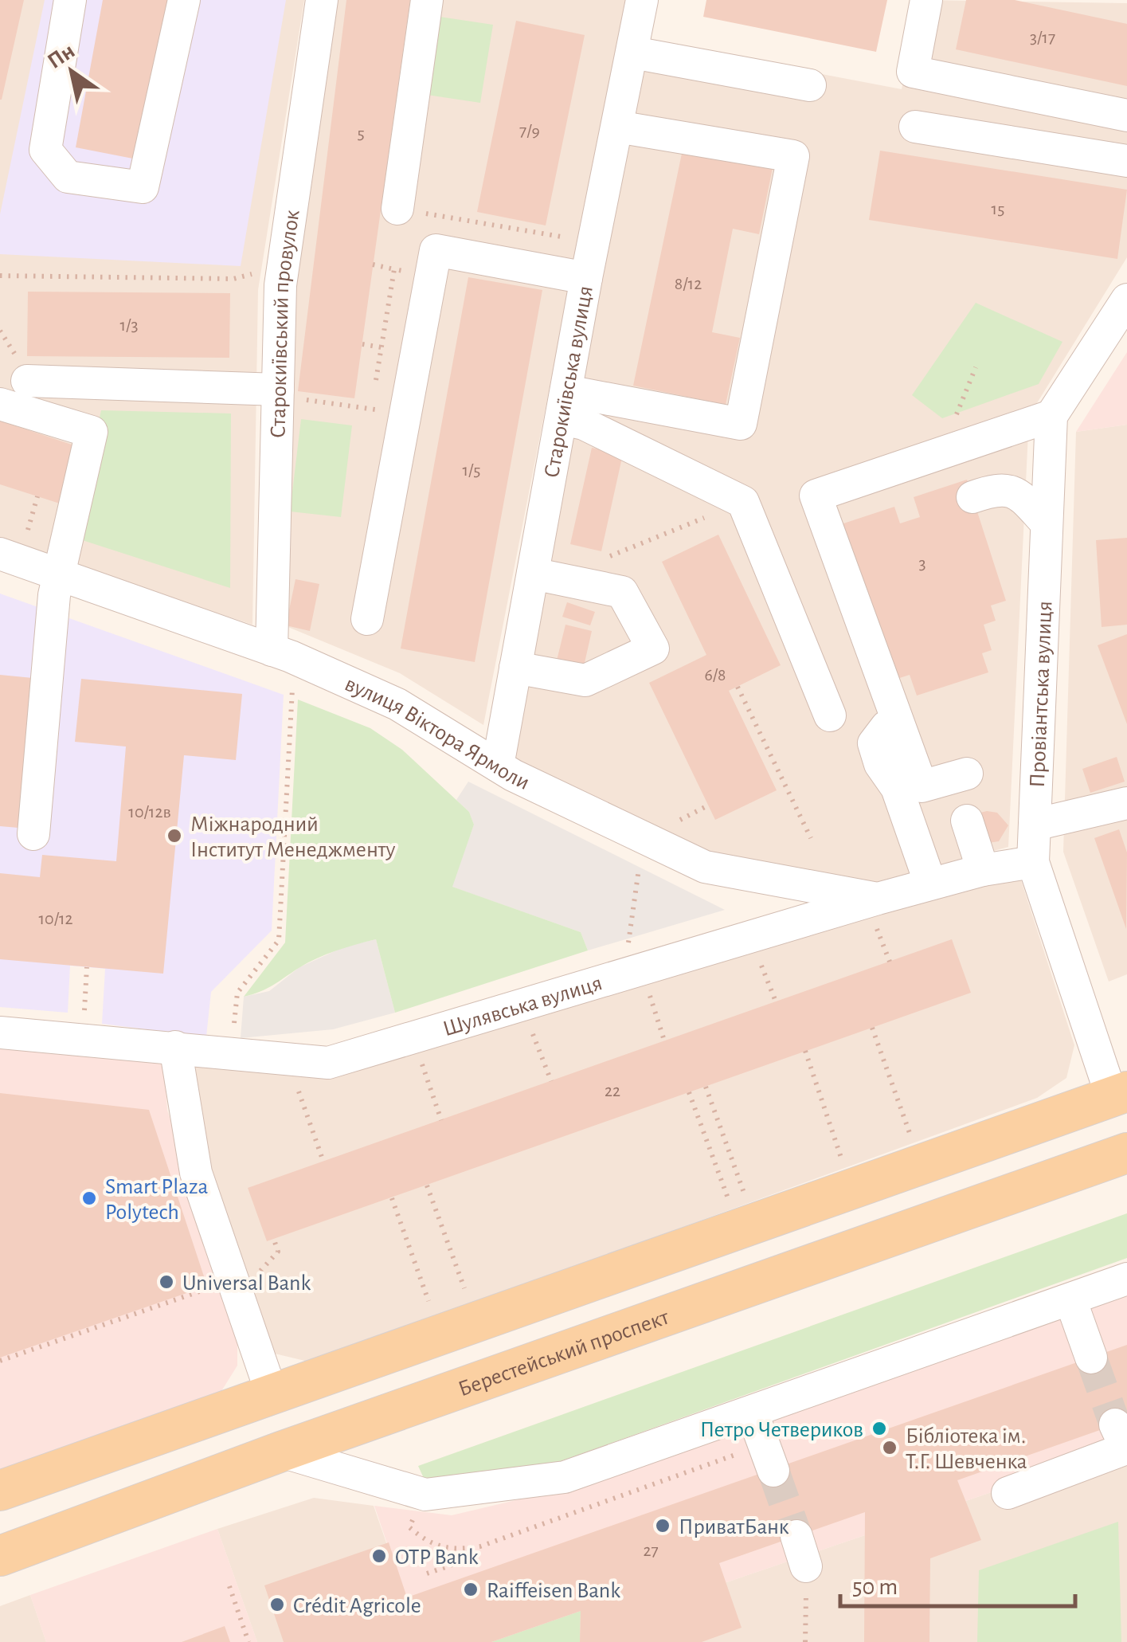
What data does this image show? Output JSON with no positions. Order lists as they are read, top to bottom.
{
  "streets": {
    "main road": ["Берестейський проспект"],
    "street": [
      "Старокиївський провулок",
      "Старокиївська вулиця",
      "Провіантська вулиця",
      "вулиця Віктора Ярмоли",
      "Шулявська вулиця"
    ]
  },
  "crossings": [
    ["Старокиївський провулок", "вулиця Віктора Ярмоли"],
    ["Старокиївська вулиця", "вулиця Віктора Ярмоли"],
    ["Провіантська вулиця", "Шулявська вулиця"],
    ["вулиця Віктора Ярмоли", "Шулявська вулиця"]
  ],
  "places": [
    "Міжнародний Інститут Менеджменту",
    "Smart Plaza Polytech",
    "Universal Bank",
    "Петро Четвериков",
    "Бібліотека ім. Т.Г. Шевченка",
    "ПриватБанк",
    "OTP Bank",
    "Raiffeisen Bank",
    "Crédit Agricole"
  ],
  "house_numbers": [
    "3/17",
    "7/9",
    "5",
    "15",
    "8/12",
    "1/3",
    "1/5",
    "3",
    "6/8",
    "10/12в",
    "10/12",
    "22",
    "27"
  ],
  "scale_bar": "50 m",
  "north": "top left"
}
